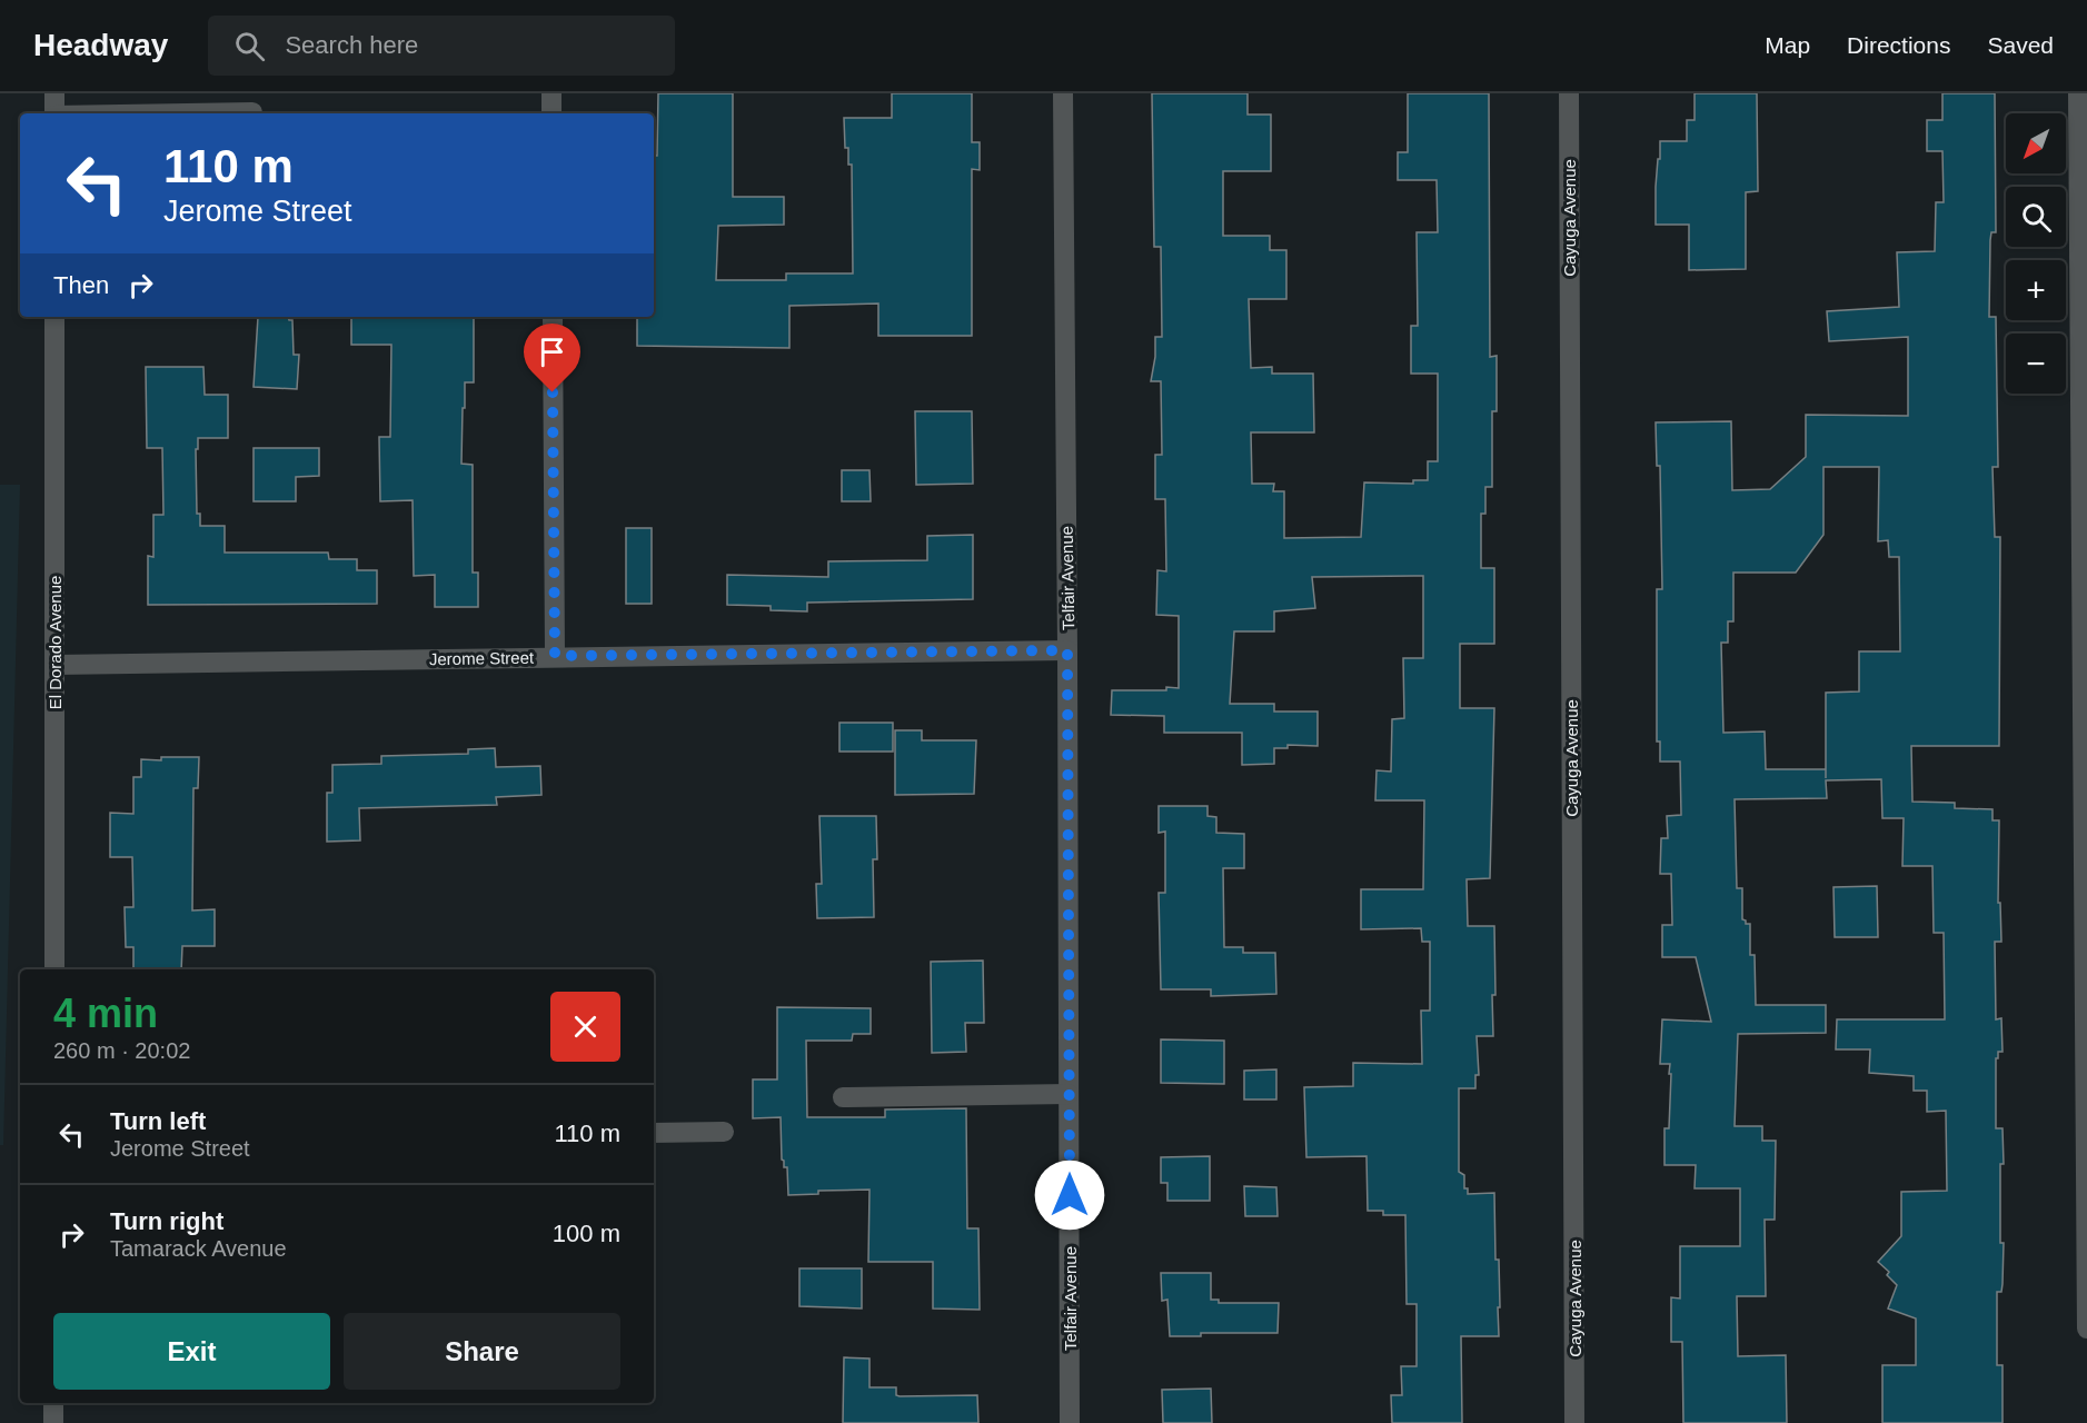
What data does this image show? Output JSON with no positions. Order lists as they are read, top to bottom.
{
  "streets": {
    "street": [
      "Cayuga Avenue",
      "Telfair Avenue",
      "El Dorado Avenue",
      "Jerome Street"
    ]
  },
  "crossings": [
    ["Telfair Avenue", "Jerome Street"],
    ["El Dorado Avenue", "Jerome Street"]
  ],
  "north": "bottom left",
  "page": {
    "header": "Headway",
    "search": "Search here",
    "nav": ["Map", "Directions", "Saved"],
    "map_buttons": ["+", "−"],
    "turn": ["110 m", "Jerome Street"],
    "then": "Then",
    "heading": ["4 min", "260 m · 20:02"],
    "list": [
      {
        "name": "Turn left",
        "note": "Jerome Street",
        "value": "110 m"
      },
      {
        "name": "Turn right",
        "note": "Tamarack Avenue",
        "value": "100 m"
      }
    ],
    "buttons": ["Exit", "Share"]
  }
}
